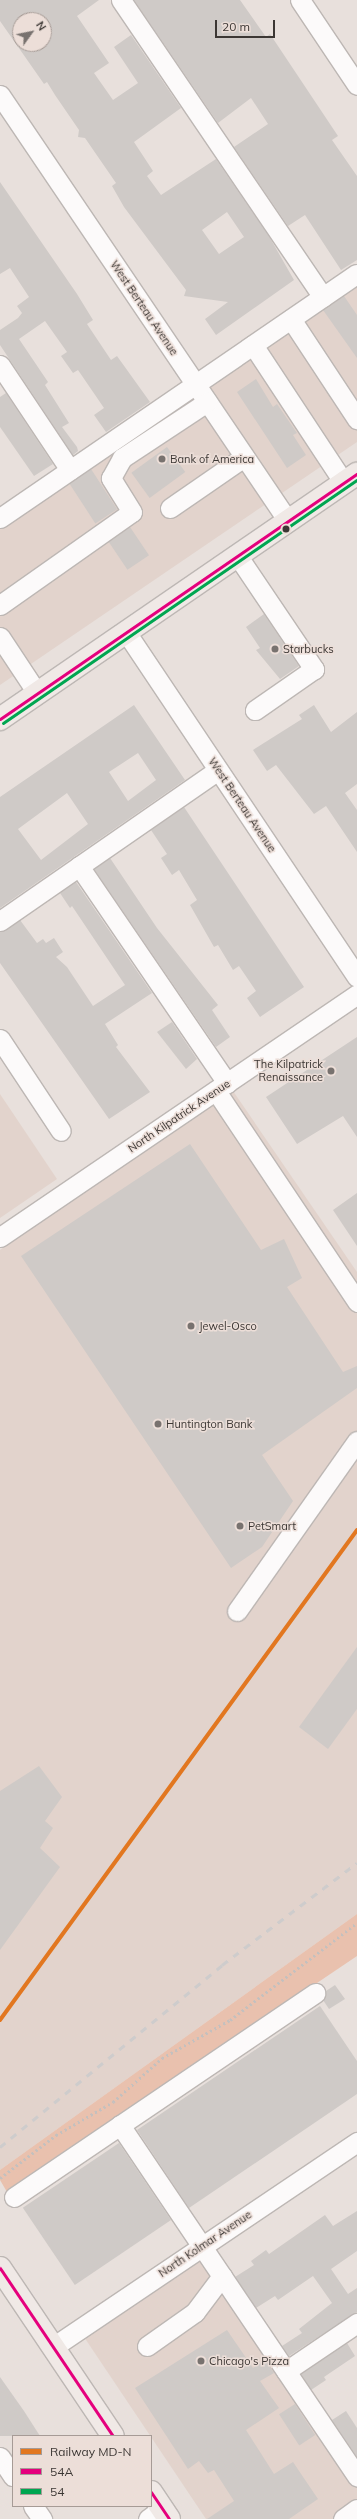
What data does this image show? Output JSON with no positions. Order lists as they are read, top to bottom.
{
  "streets": {
    "street": ["West Berteau Avenue", "North Kilpatrick Avenue", "North Kolmar Avenue"]
  },
  "places": [
    "Bank of America",
    "Starbucks",
    "The Kilpatrick Renaissance",
    "Jewel-Osco",
    "Huntington Bank",
    "PetSmart",
    "Chicago's Pizza"
  ],
  "lines": ["transit line 54A", "transit line 54", "rail line MD-N"],
  "legend": ["Railway MD-N", "54A", "54"],
  "scale_bar": "20 m",
  "north": "top right"
}
